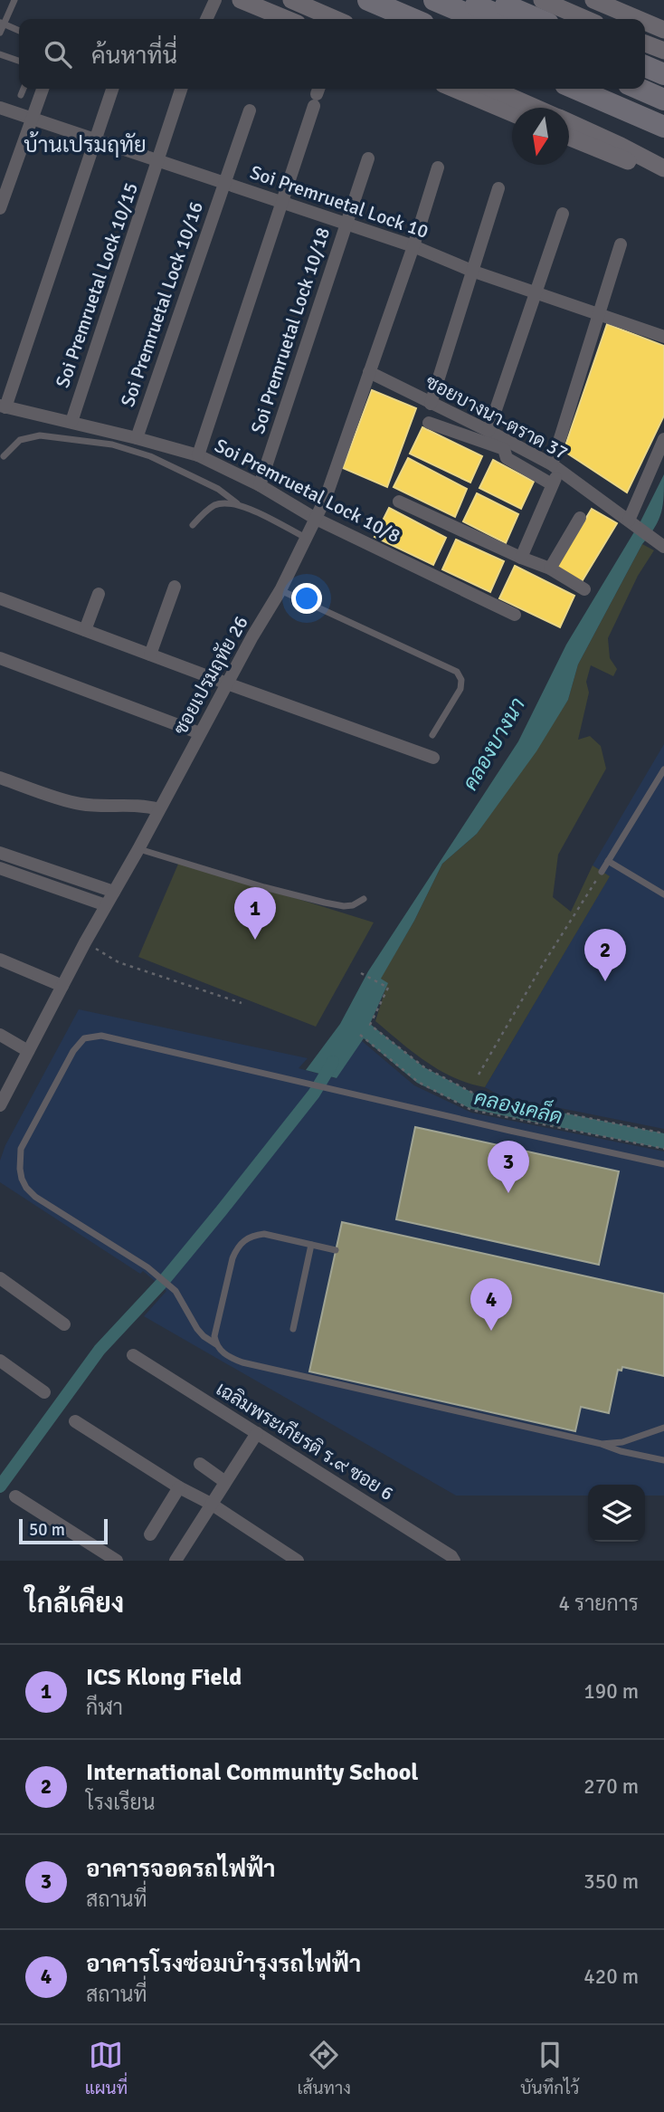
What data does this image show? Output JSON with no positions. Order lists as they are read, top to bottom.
{
  "streets": {
    "street": [
      "Soi Premruetal Lock 10",
      "Soi Premruetal Lock 10/15",
      "Soi Premruetal Lock 10/16",
      "Soi Premruetal Lock 10/18",
      "ซอยบางนา-ตราด 37",
      "Soi Premruetal Lock 10/8",
      "ซอยเปรมฤทัย 26",
      "เฉลิมพระเกียรติ ร.๙ ซอย 6"
    ]
  },
  "crossings": [
    ["Soi Premruetal Lock 10", "Soi Premruetal Lock 10/15"],
    ["Soi Premruetal Lock 10", "Soi Premruetal Lock 10/16"],
    ["Soi Premruetal Lock 10", "Soi Premruetal Lock 10/18"],
    ["Soi Premruetal Lock 10", "ซอยเปรมฤทัย 26"],
    ["Soi Premruetal Lock 10/15", "Soi Premruetal Lock 10/8"],
    ["Soi Premruetal Lock 10/16", "Soi Premruetal Lock 10/8"],
    ["Soi Premruetal Lock 10/18", "Soi Premruetal Lock 10/8"],
    ["ซอยบางนา-ตราด 37", "ซอยเปรมฤทัย 26"],
    ["Soi Premruetal Lock 10/8", "ซอยเปรมฤทัย 26"]
  ],
  "districts": ["บ้านเปรมฤทัย"],
  "water": ["คลองบางนา", "คลองเคล็ด"],
  "scale_bar": "50 m",
  "north": "bottom",
  "page": {
    "search": "ค้นหาที่นี่",
    "pins": [
      "1",
      "2",
      "3",
      "4"
    ],
    "scale": "50 m",
    "heading": ["ใกล้เคียง", "4 รายการ"],
    "list": [
      {
        "mark": "1",
        "name": "ICS Klong Field",
        "note": "กีฬา",
        "value": "190 m"
      },
      {
        "mark": "2",
        "name": "International Community School",
        "note": "โรงเรียน",
        "value": "270 m"
      },
      {
        "mark": "3",
        "name": "อาคารจอดรถไฟฟ้า",
        "note": "สถานที่",
        "value": "350 m"
      },
      {
        "mark": "4",
        "name": "อาคารโรงซ่อมบำรุงรถไฟฟ้า",
        "note": "สถานที่",
        "value": "420 m"
      }
    ],
    "nav": ["แผนที่", "เส้นทาง", "บันทึกไว้"]
  }
}
